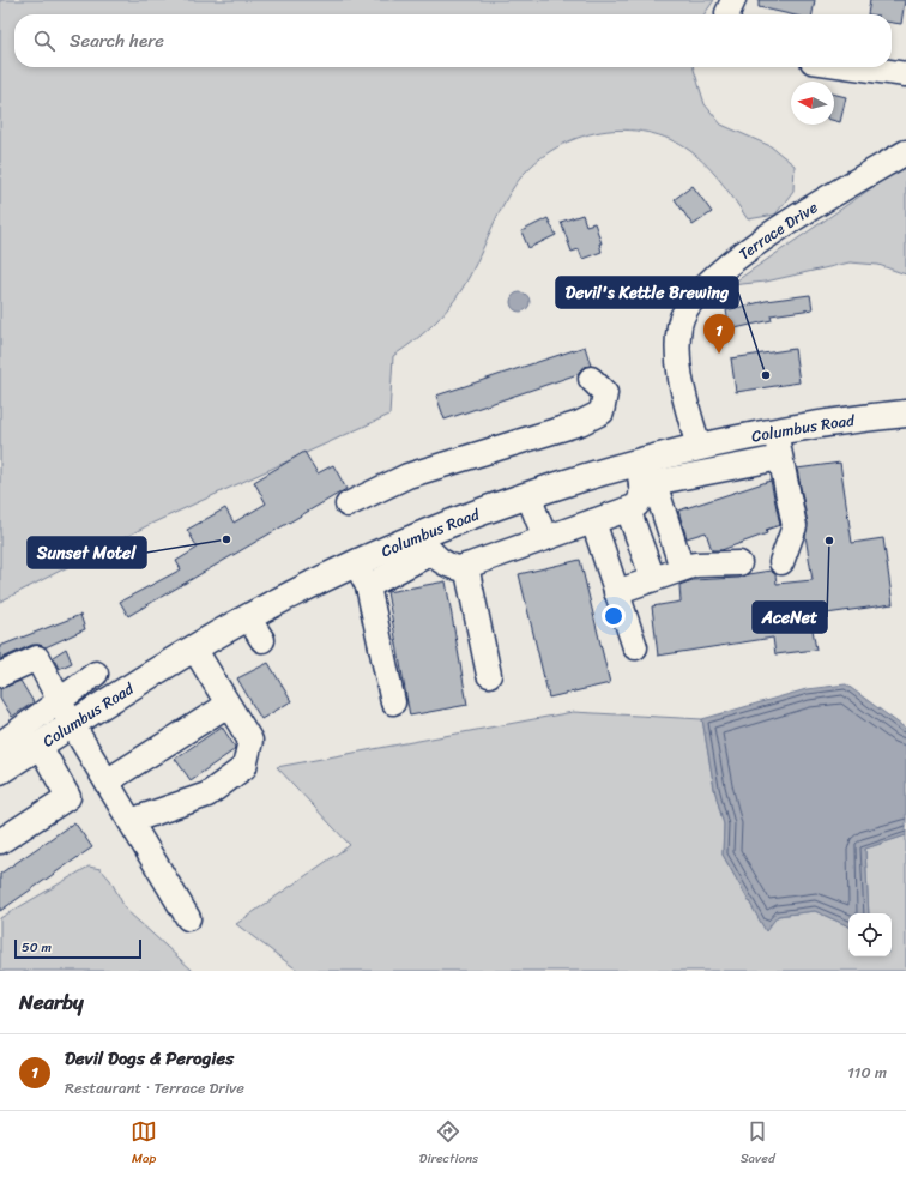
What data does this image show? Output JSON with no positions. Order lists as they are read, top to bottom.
{
  "streets": {
    "main road": ["Columbus Road"],
    "street": ["Terrace Drive"]
  },
  "crossings": [
    ["Terrace Drive", "Columbus Road"]
  ],
  "places": ["Devil's Kettle Brewing", "Sunset Motel", "AceNet"],
  "scale_bar": "50 m",
  "north": "left",
  "page": {
    "search": "Search here",
    "pins": "1",
    "scale": "50 m",
    "heading": "Nearby",
    "list": [
      {
        "mark": "1",
        "name": "Devil Dogs & Perogies",
        "note": "Restaurant · Terrace Drive",
        "value": "110 m"
      }
    ],
    "nav": ["Map", "Directions", "Saved"]
  }
}
